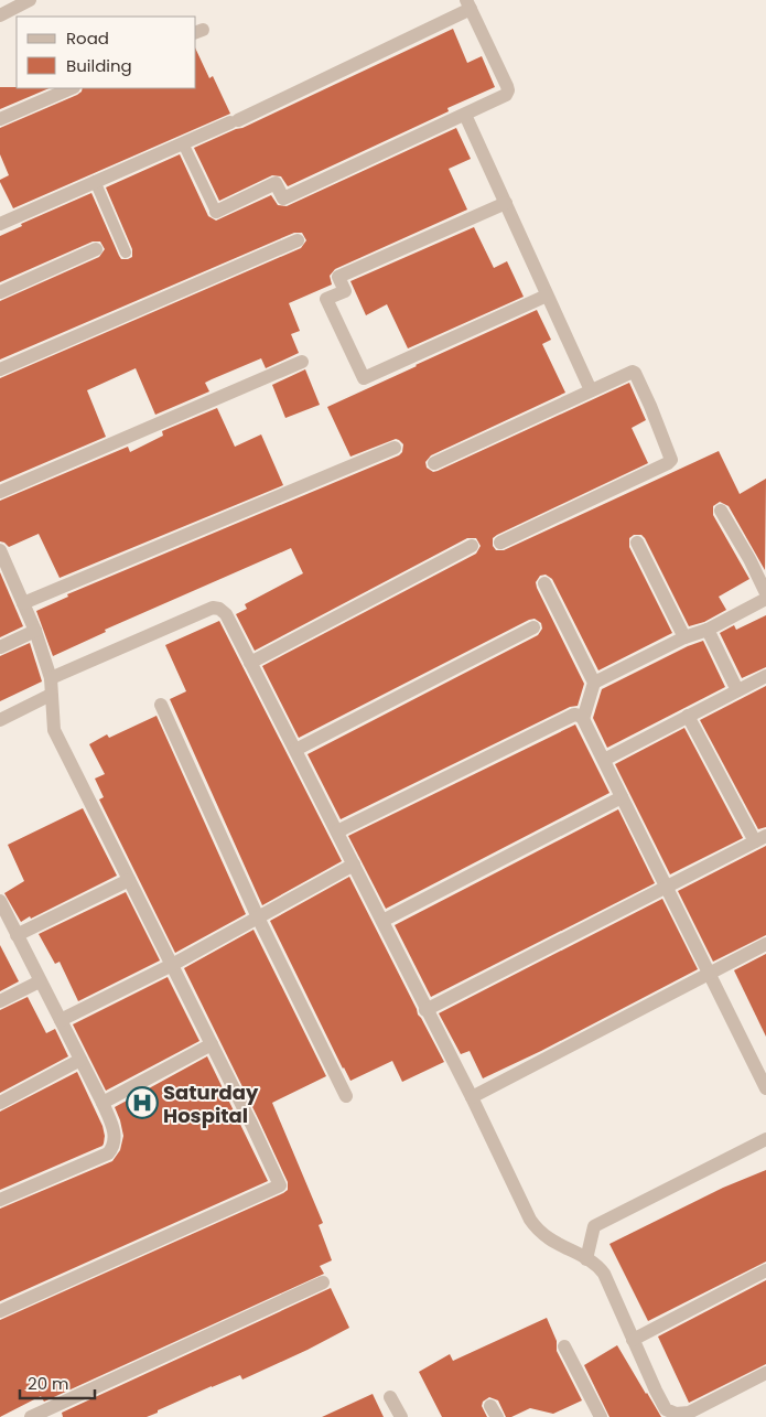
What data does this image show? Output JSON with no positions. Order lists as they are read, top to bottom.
{
  "places": {
    "hospital": ["Saturday Hospital"]
  },
  "legend": ["Road", "Building"],
  "scale_bar": "20 m"
}
